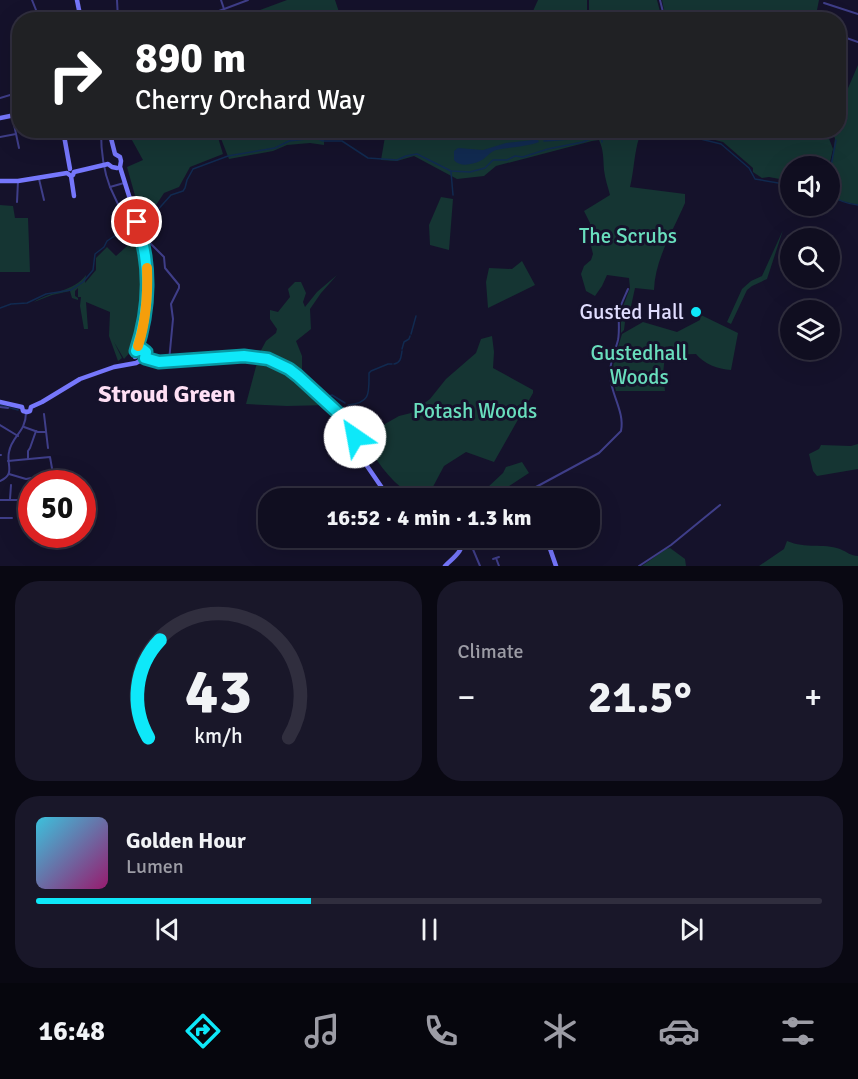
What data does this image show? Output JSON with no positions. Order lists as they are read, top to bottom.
{
  "districts": ["Stroud Green"],
  "parks": ["The Scrubs", "Gustedhall Woods", "Potash Woods"],
  "places": ["Gusted Hall"],
  "page": {
    "turn": ["890 m", "Cherry Orchard Way"],
    "limit": "50",
    "trip": "16:52 · 4 min · 1.3 km",
    "tile": "Climate",
    "heat": ["−", "21.5°", "+"],
    "song": ["Golden Hour", "Lumen"],
    "tabs": "16:48",
    "gauge": ["43", "km/h"]
  }
}
